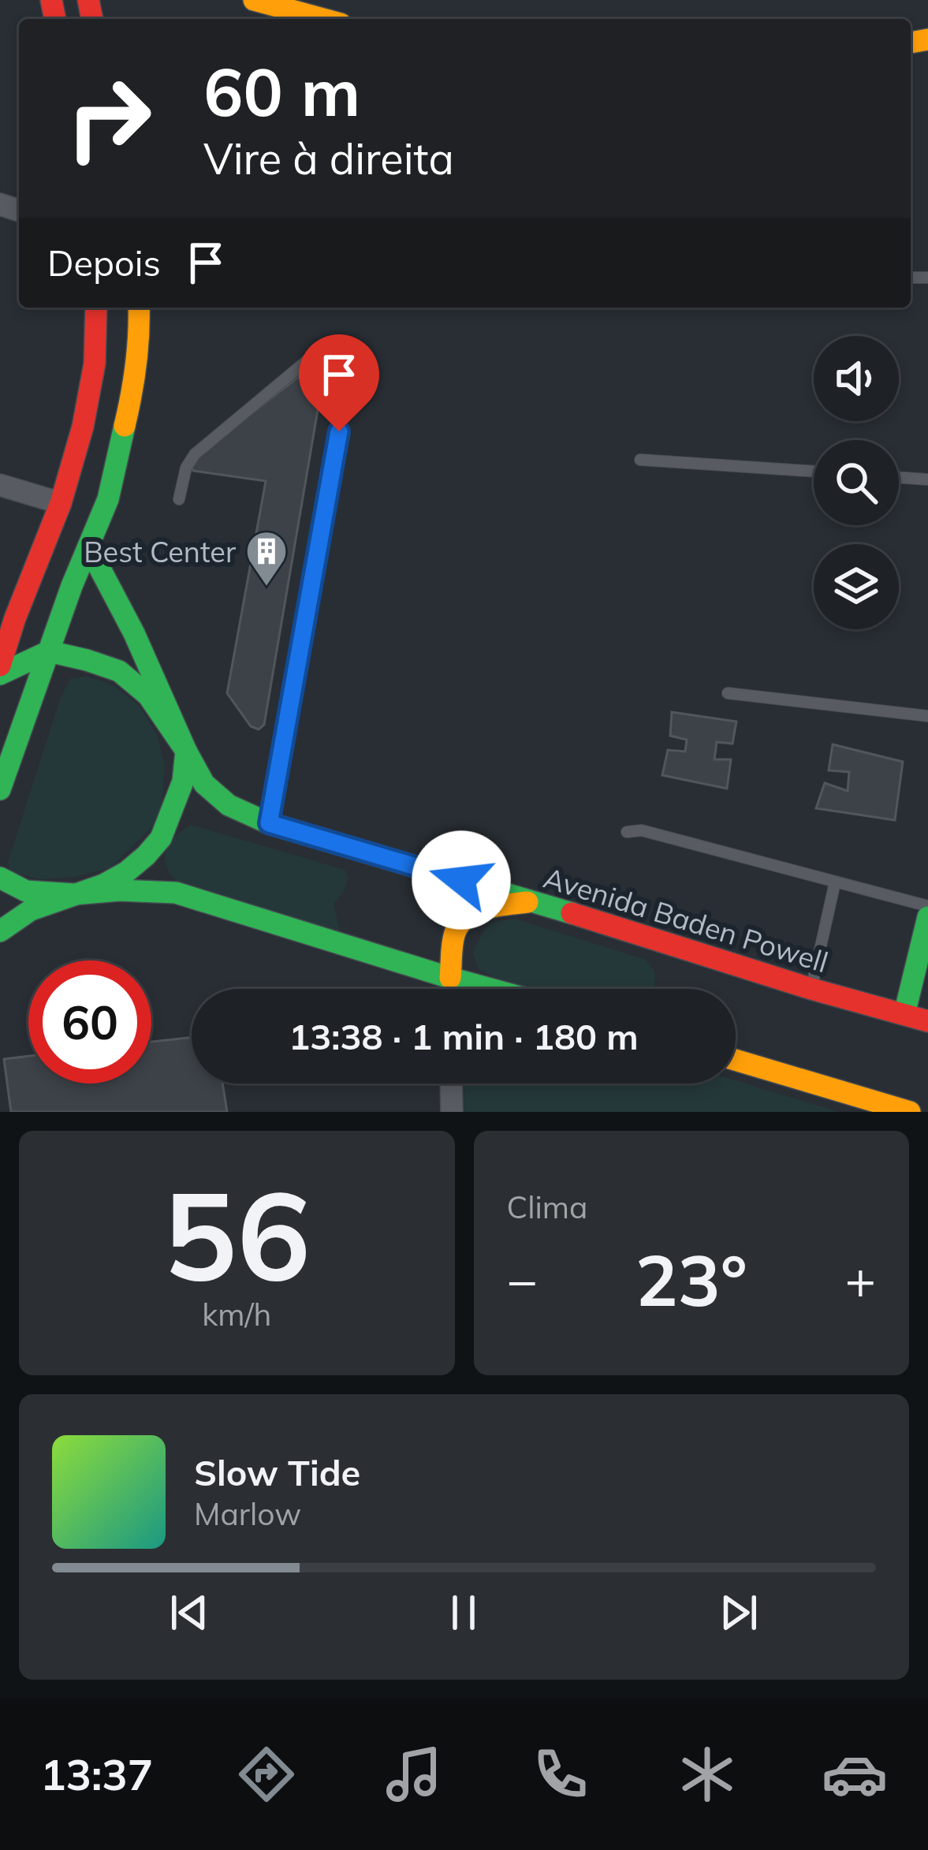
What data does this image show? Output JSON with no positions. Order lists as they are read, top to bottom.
{
  "streets": {
    "main road": ["Avenida Baden Powell"]
  },
  "places": {
    "building": ["Best Center"]
  },
  "page": {
    "turn": ["60 m", "Vire à direita"],
    "then": "Depois",
    "limit": "60",
    "trip": "13:38 · 1 min · 180 m",
    "tile": [
      ["56", "km/h"],
      "Clima"
    ],
    "heat": ["−", "23°", "+"],
    "song": ["Slow Tide", "Marlow"],
    "tabs": "13:37"
  }
}
